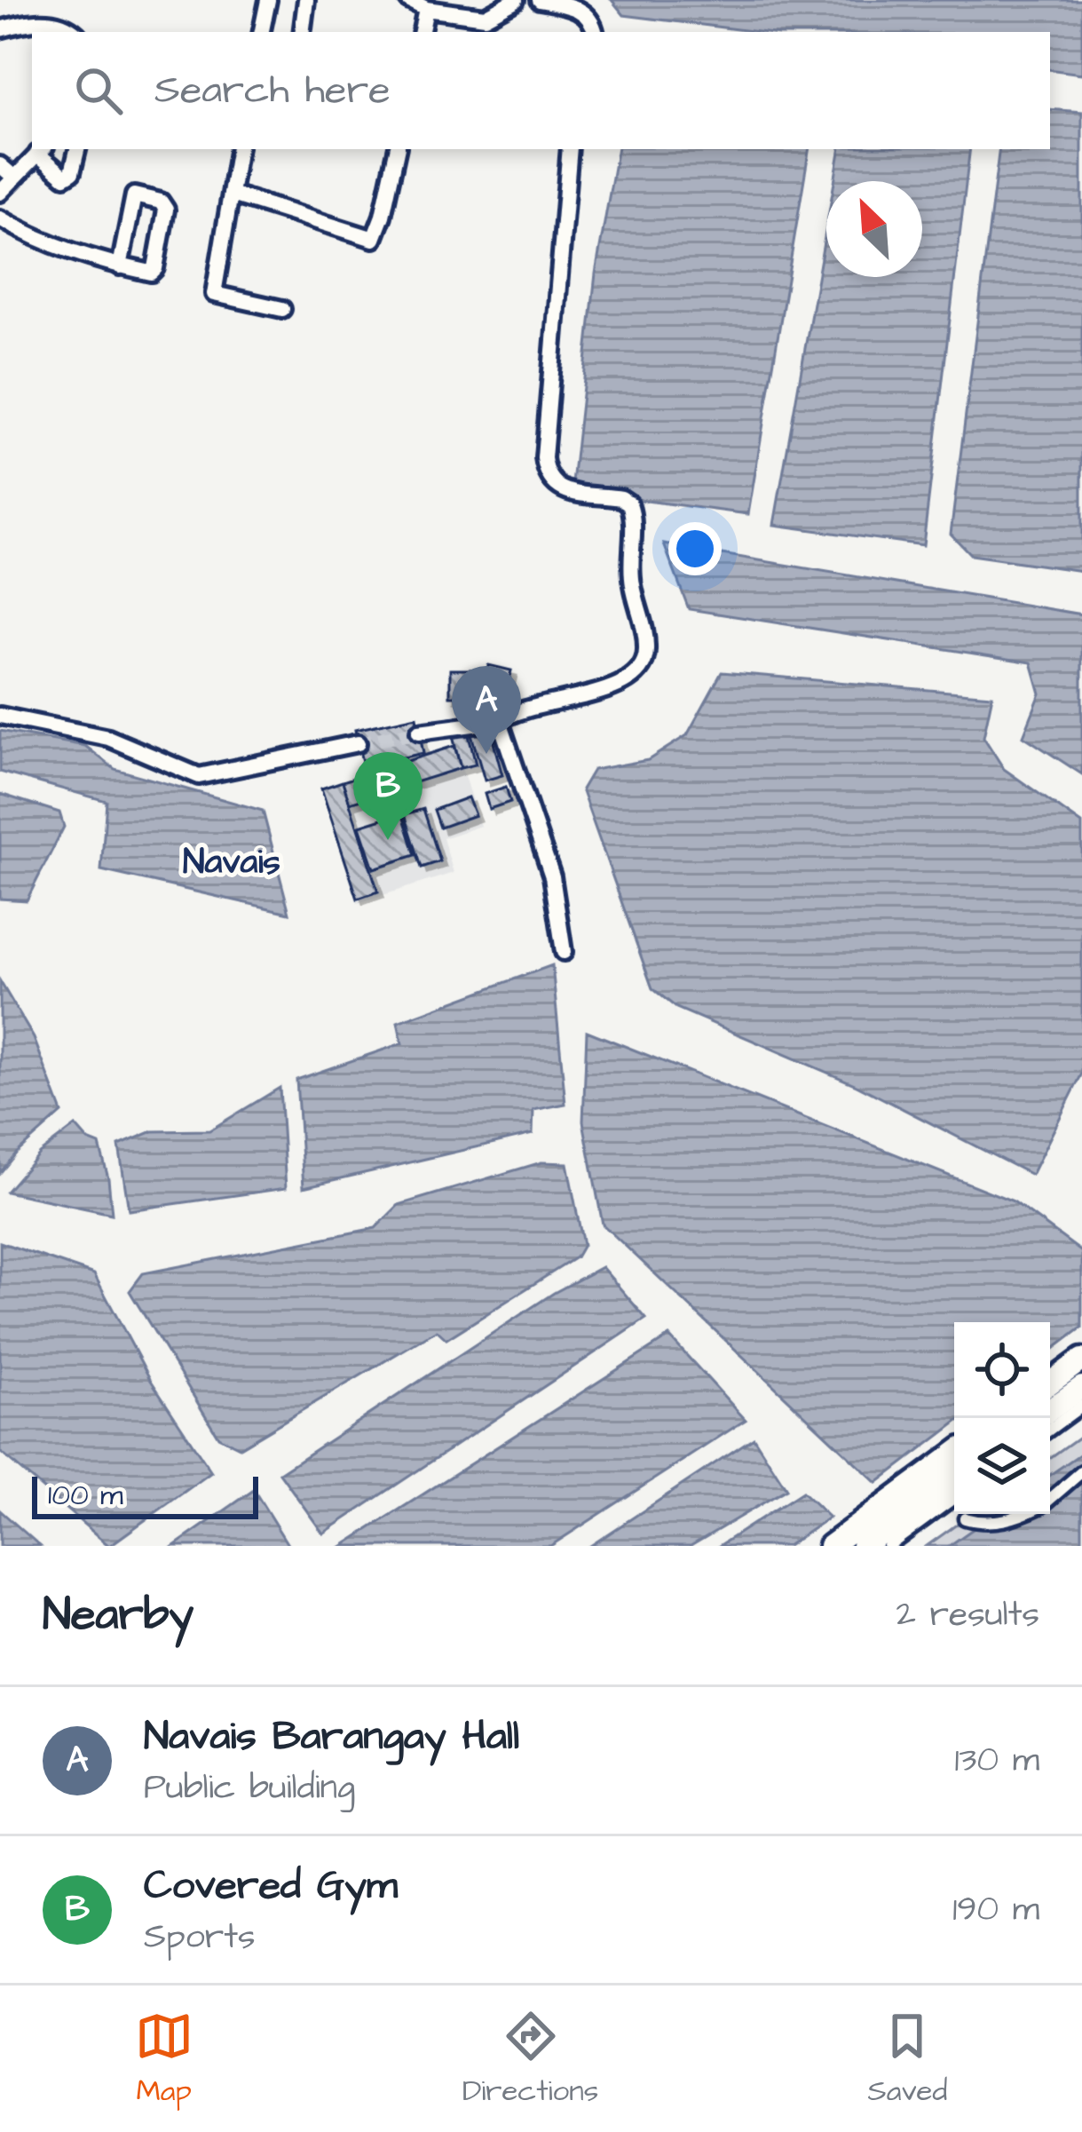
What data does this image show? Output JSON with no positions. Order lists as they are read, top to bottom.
{
  "districts": ["Navais"],
  "scale_bar": "100 m",
  "north": "top left",
  "page": {
    "search": "Search here",
    "pins": ["A", "B"],
    "scale": "100 m",
    "heading": ["Nearby", "2 results"],
    "list": [
      {
        "mark": "A",
        "name": "Navais Barangay Hall",
        "note": "Public building",
        "value": "130 m"
      },
      {
        "mark": "B",
        "name": "Covered Gym",
        "note": "Sports",
        "value": "190 m"
      }
    ],
    "nav": ["Map", "Directions", "Saved"]
  }
}
